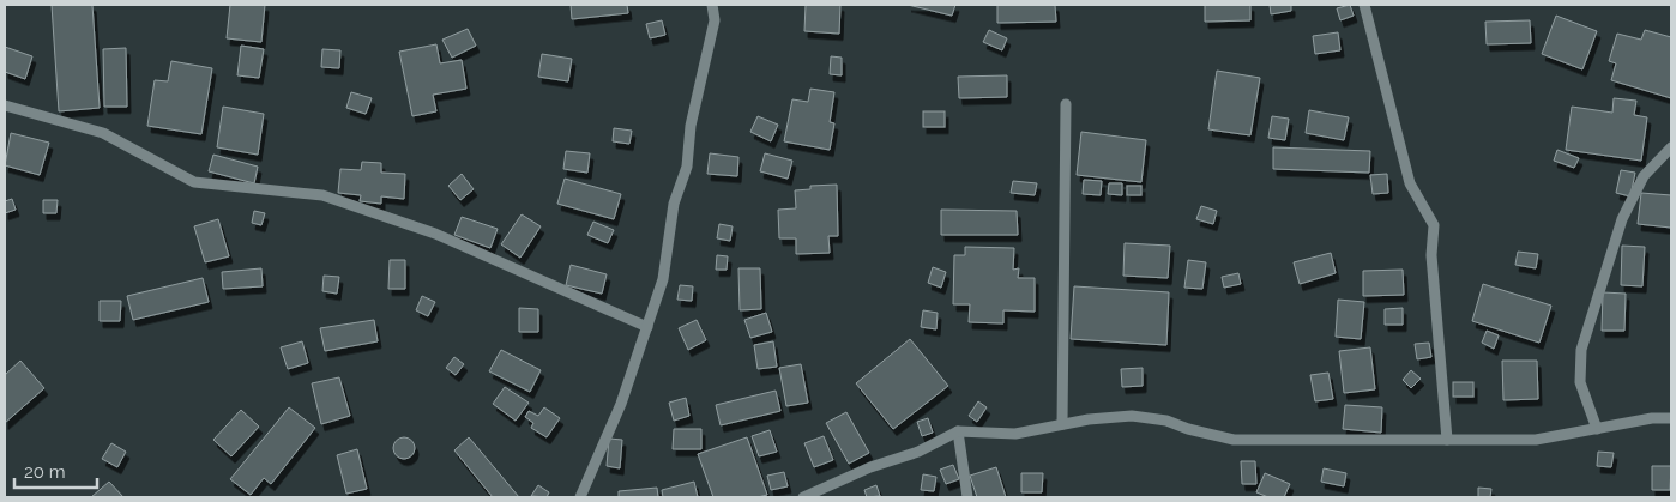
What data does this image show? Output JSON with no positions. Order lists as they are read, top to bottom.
{
  "scale_bar": "20 m"
}
